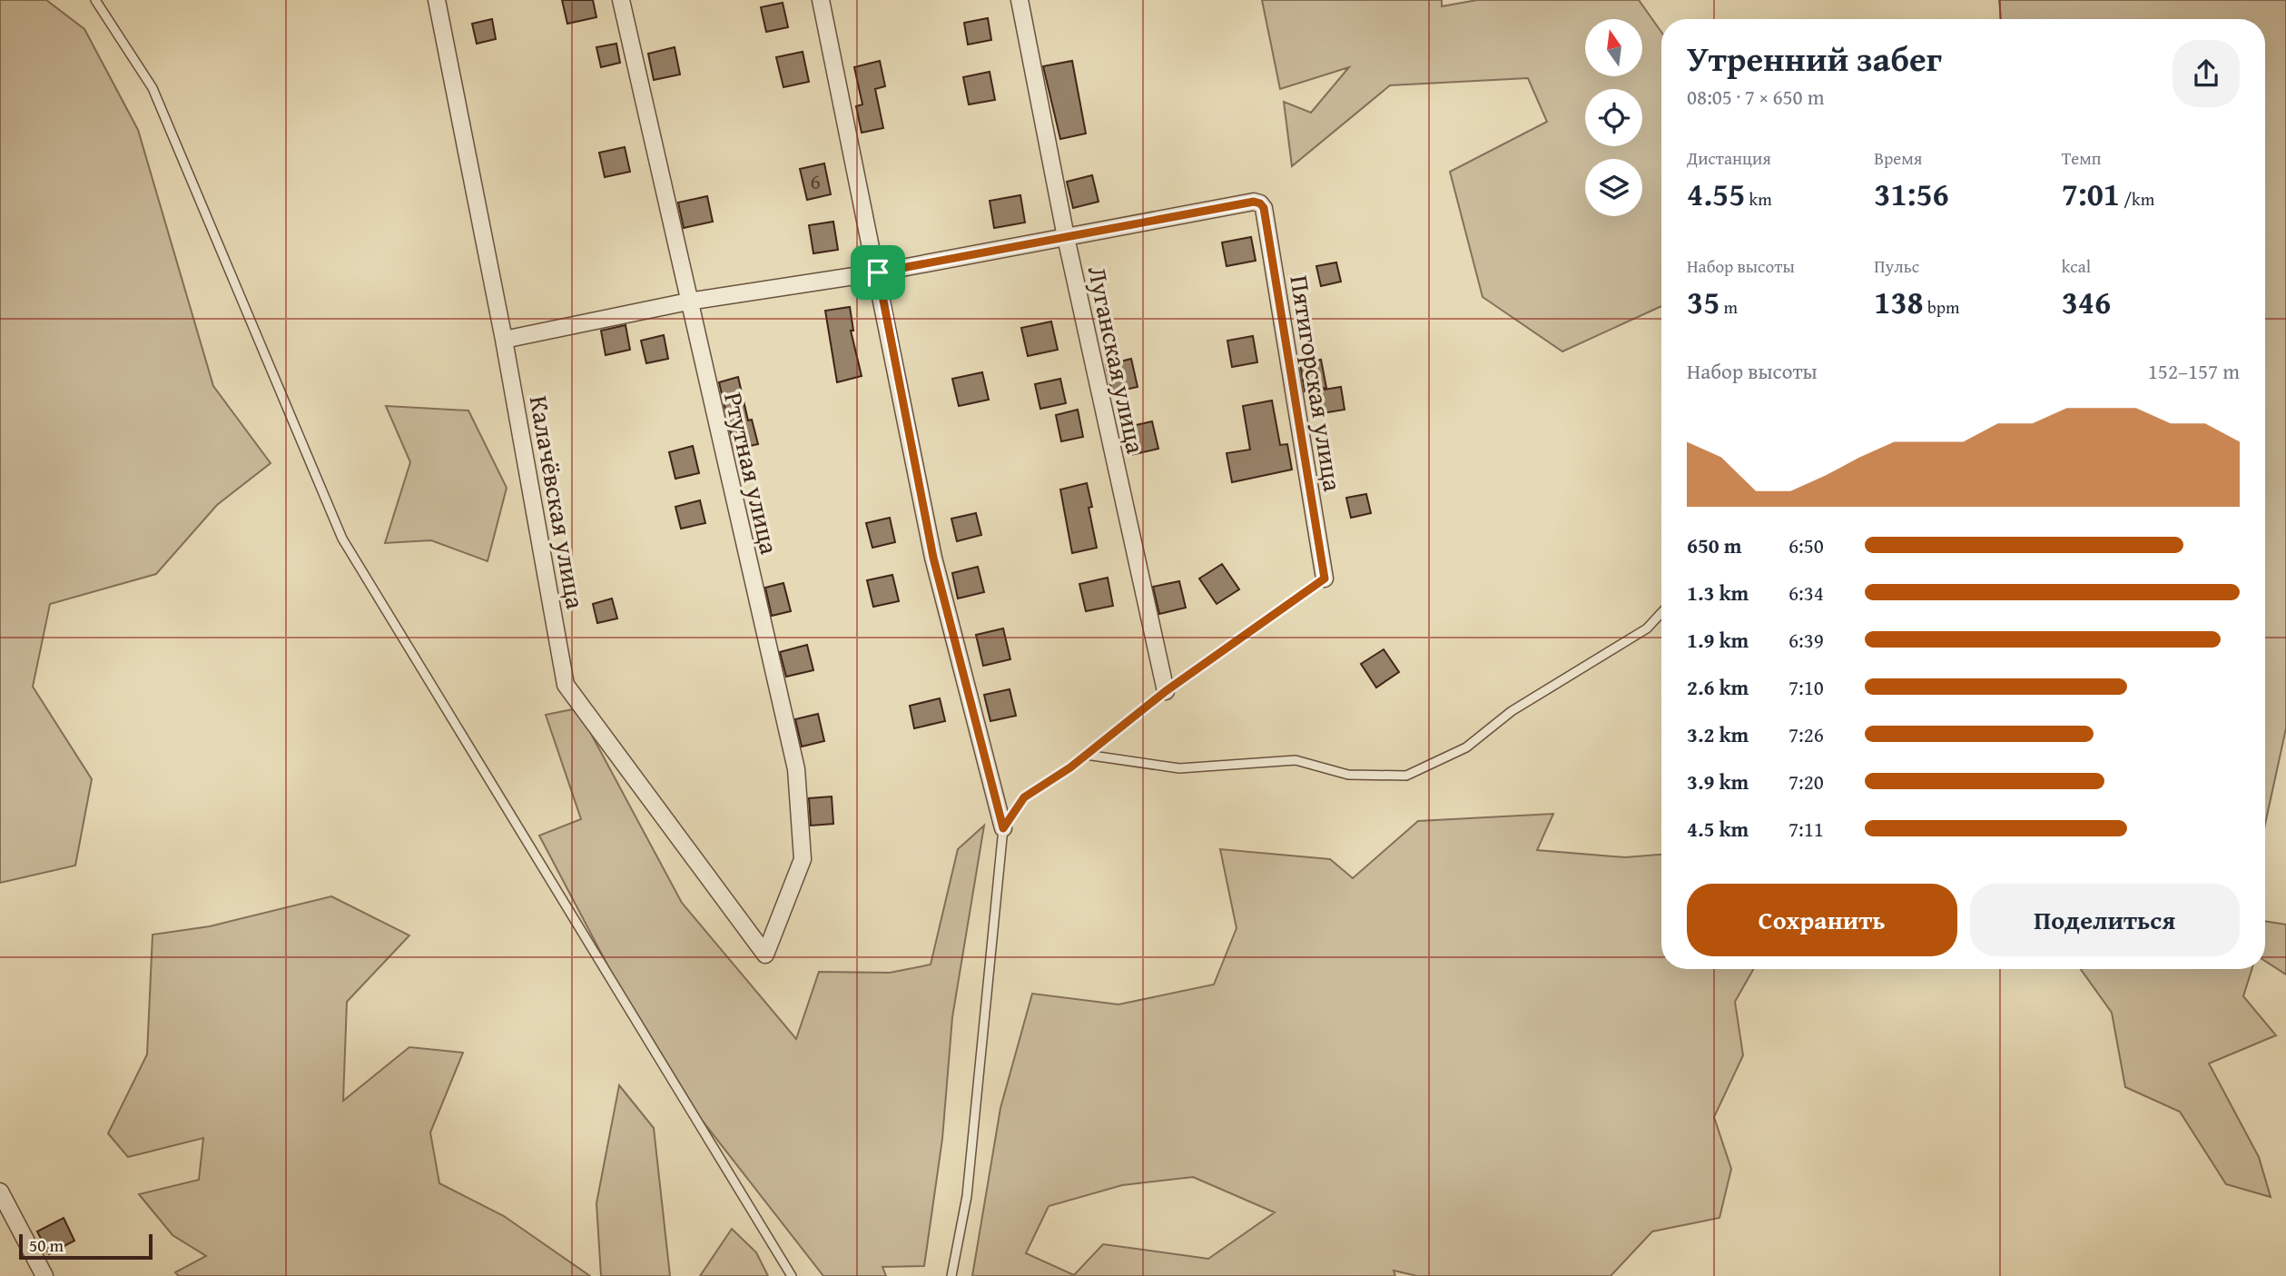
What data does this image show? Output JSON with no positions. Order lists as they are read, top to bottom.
{
  "streets": {
    "street": [
      "Луганская улица",
      "Пятигорская улица",
      "Ртутная улица",
      "Калачёвская улица"
    ]
  },
  "crossings": [
    ["Луганская улица", "Пятигорская улица"],
    ["Ртутная улица", "Калачёвская улица"]
  ],
  "house_numbers": ["6"],
  "scale_bar": "50 m",
  "north": "top",
  "page": {
    "heading": ["Утренний забег", "08:05 · 7 × 650 m"],
    "stats": [
      ["Дистанция", "4.55 km"],
      ["Время", "31:56"],
      ["Темп", "7:01 /km"],
      ["Набор высоты", "35 m"],
      ["Пульс", "138 bpm"],
      ["kcal", "346"]
    ],
    "chart": ["Набор высоты", "152–157 m"],
    "list": [
      {
        "name": "650 m",
        "note": "6:50"
      },
      {
        "name": "1.3 km",
        "note": "6:34"
      },
      {
        "name": "1.9 km",
        "note": "6:39"
      },
      {
        "name": "2.6 km",
        "note": "7:10"
      },
      {
        "name": "3.2 km",
        "note": "7:26"
      },
      {
        "name": "3.9 km",
        "note": "7:20"
      },
      {
        "name": "4.5 km",
        "note": "7:11"
      }
    ],
    "buttons": ["Сохранить", "Поделиться"],
    "scale": "50 m"
  }
}
